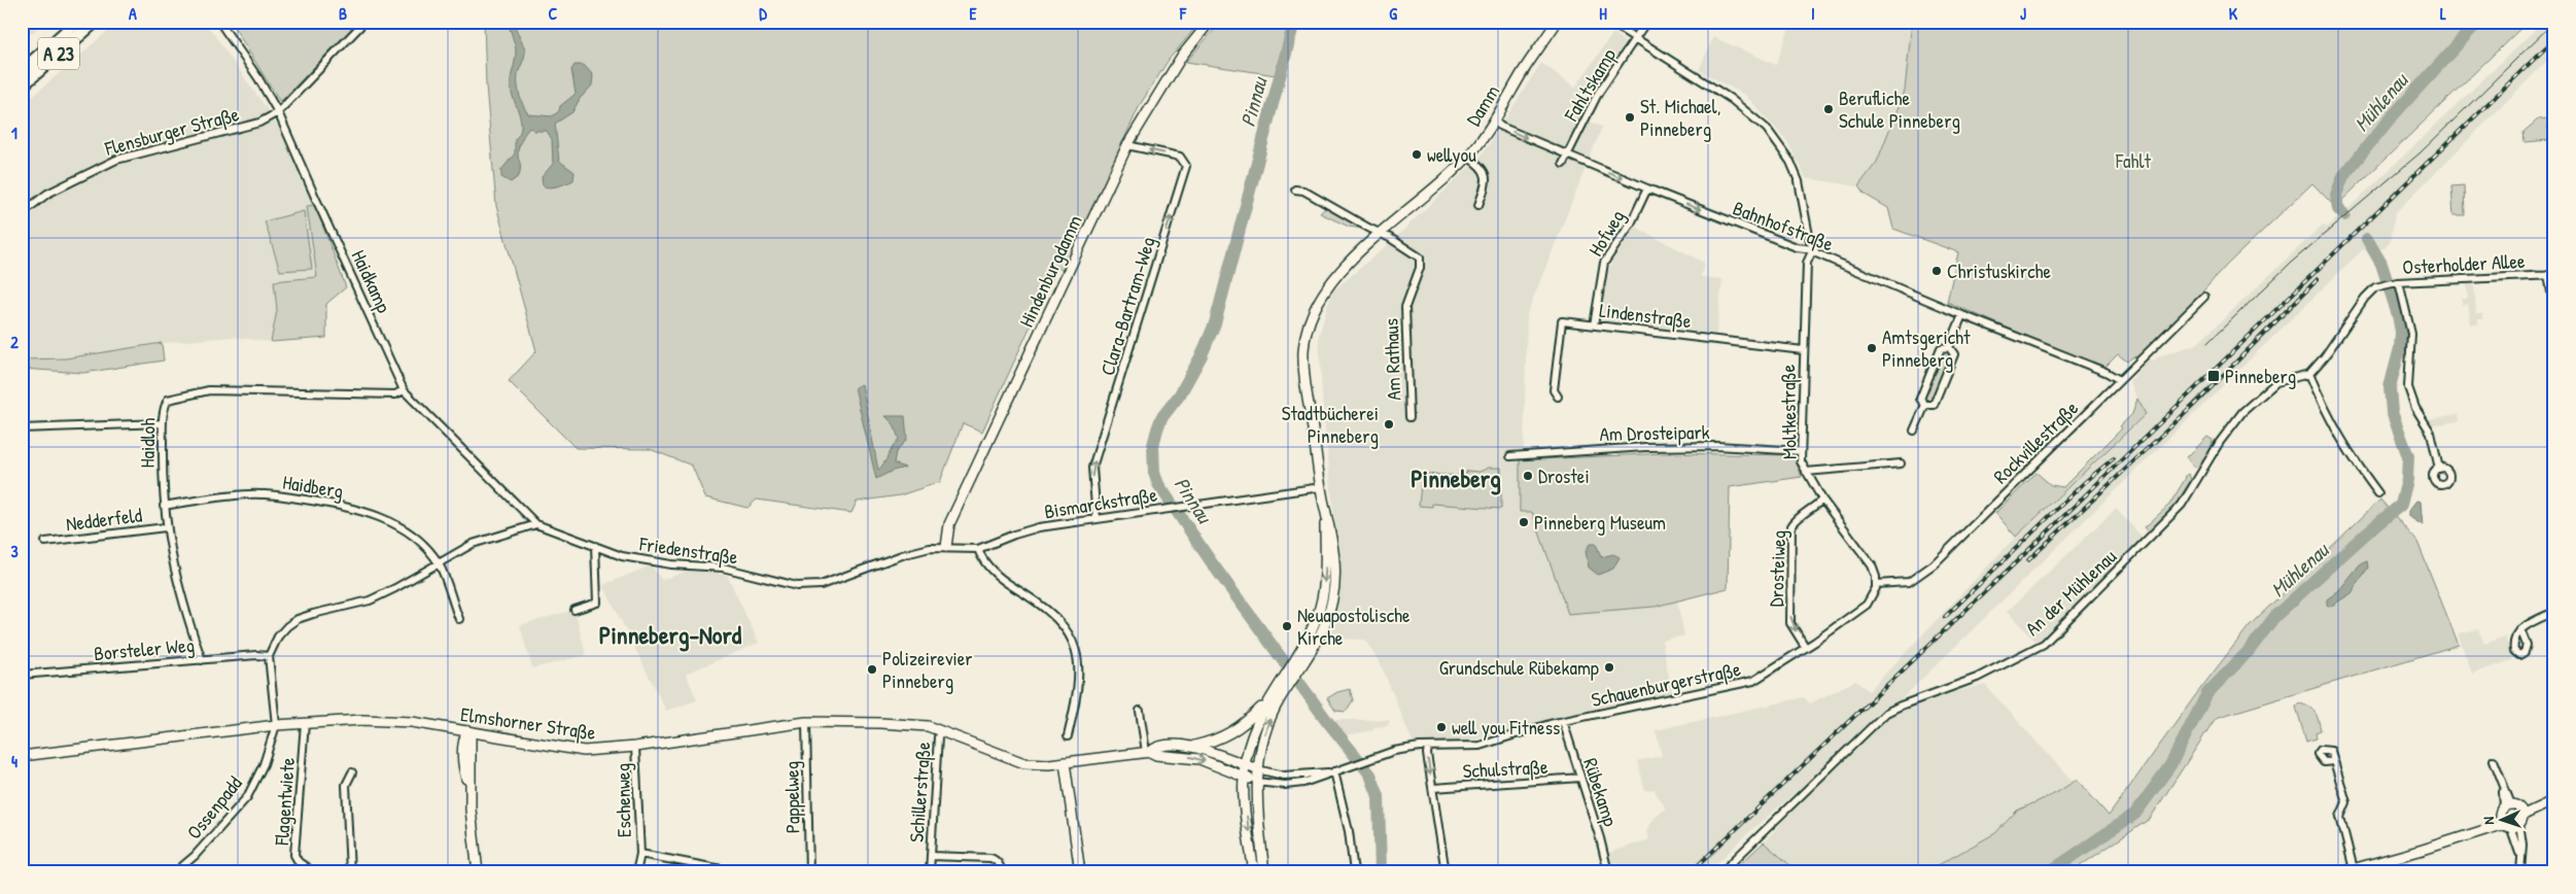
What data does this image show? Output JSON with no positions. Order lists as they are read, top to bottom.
{
  "streets": {
    "highway": ["A 23"],
    "main road": ["Damm", "Hindenburgdamm", "Elmshorner Straße"],
    "street": [
      "Fahltskamp",
      "Flensburger Straße",
      "Bahnhofstraße",
      "Hofweg",
      "Osterholder Allee",
      "Haidkamp",
      "Clara-Bartram-Weg",
      "Lindenstraße",
      "Am Rathaus",
      "Moltkestraße",
      "Am Drosteipark",
      "Rockvillestraße",
      "Haidloh",
      "Haidberg",
      "Bismarckstraße",
      "Nedderfeld",
      "Friedenstraße",
      "Drosteiweg",
      "An der Mühlenau",
      "Borsteler Weg",
      "Schauenburgerstraße",
      "Schulstraße",
      "Schillerstraße",
      "Rübekamp",
      "Pappelweg",
      "Eschenweg",
      "Flagentwiete",
      "Ossenpadd"
    ]
  },
  "crossings": [
    ["Fahltskamp", "Bahnhofstraße"],
    ["Damm", "Bahnhofstraße"],
    ["Damm", "Am Rathaus"],
    ["Damm", "Bismarckstraße"],
    ["Flensburger Straße", "Haidkamp"],
    ["Bahnhofstraße", "Hofweg"],
    ["Bahnhofstraße", "Moltkestraße"],
    ["Bahnhofstraße", "Rockvillestraße"],
    ["Hofweg", "Lindenstraße"],
    ["Osterholder Allee", "An der Mühlenau"],
    ["Hindenburgdamm", "Clara-Bartram-Weg"],
    ["Hindenburgdamm", "Friedenstraße"],
    ["Haidkamp", "Haidloh"],
    ["Haidkamp", "Friedenstraße"],
    ["Clara-Bartram-Weg", "Bismarckstraße"],
    ["Lindenstraße", "Moltkestraße"],
    ["Moltkestraße", "Am Drosteipark"],
    ["Moltkestraße", "Rockvillestraße"],
    ["Moltkestraße", "Drosteiweg"],
    ["Moltkestraße", "Schauenburgerstraße"],
    ["Rockvillestraße", "Schauenburgerstraße"],
    ["Haidloh", "Haidberg"],
    ["Haidloh", "Nedderfeld"],
    ["Haidloh", "Borsteler Weg"],
    ["Bismarckstraße", "Friedenstraße"],
    ["Drosteiweg", "Schauenburgerstraße"],
    ["Schauenburgerstraße", "Elmshorner Straße"],
    ["Schauenburgerstraße", "Rübekamp"],
    ["Elmshorner Straße", "Schillerstraße"],
    ["Elmshorner Straße", "Pappelweg"],
    ["Elmshorner Straße", "Eschenweg"],
    ["Elmshorner Straße", "Flagentwiete"],
    ["Elmshorner Straße", "Ossenpadd"],
    ["Schulstraße", "Rübekamp"]
  ],
  "one_way": ["Bahnhofstraße", "Clara-Bartram-Weg", "Drosteiweg"],
  "districts": ["Pinneberg", "Pinneberg-Nord"],
  "water": ["Pinnau", "Mühlenau"],
  "parks": ["Fahlt"],
  "places": {
    "other": [
      "Berufliche Schule Pinneberg",
      "St. Michael, Pinneberg",
      "wellyou",
      "Christuskirche",
      "Amtsgericht Pinneberg",
      "Stadtbücherei Pinneberg",
      "Drostei",
      "Pinneberg Museum",
      "Neuapostolische Kirche",
      "Grundschule Rübekamp",
      "Polizeirevier Pinneberg",
      "well you Fitness"
    ],
    "transit": ["Pinneberg"]
  },
  "north": "left",
  "grid": {
    "columns": [
      "A",
      "B",
      "C",
      "D",
      "E",
      "F",
      "G",
      "H",
      "I",
      "J",
      "K",
      "L"
    ],
    "rows": [
      "1",
      "2",
      "3",
      "4"
    ]
  }
}
